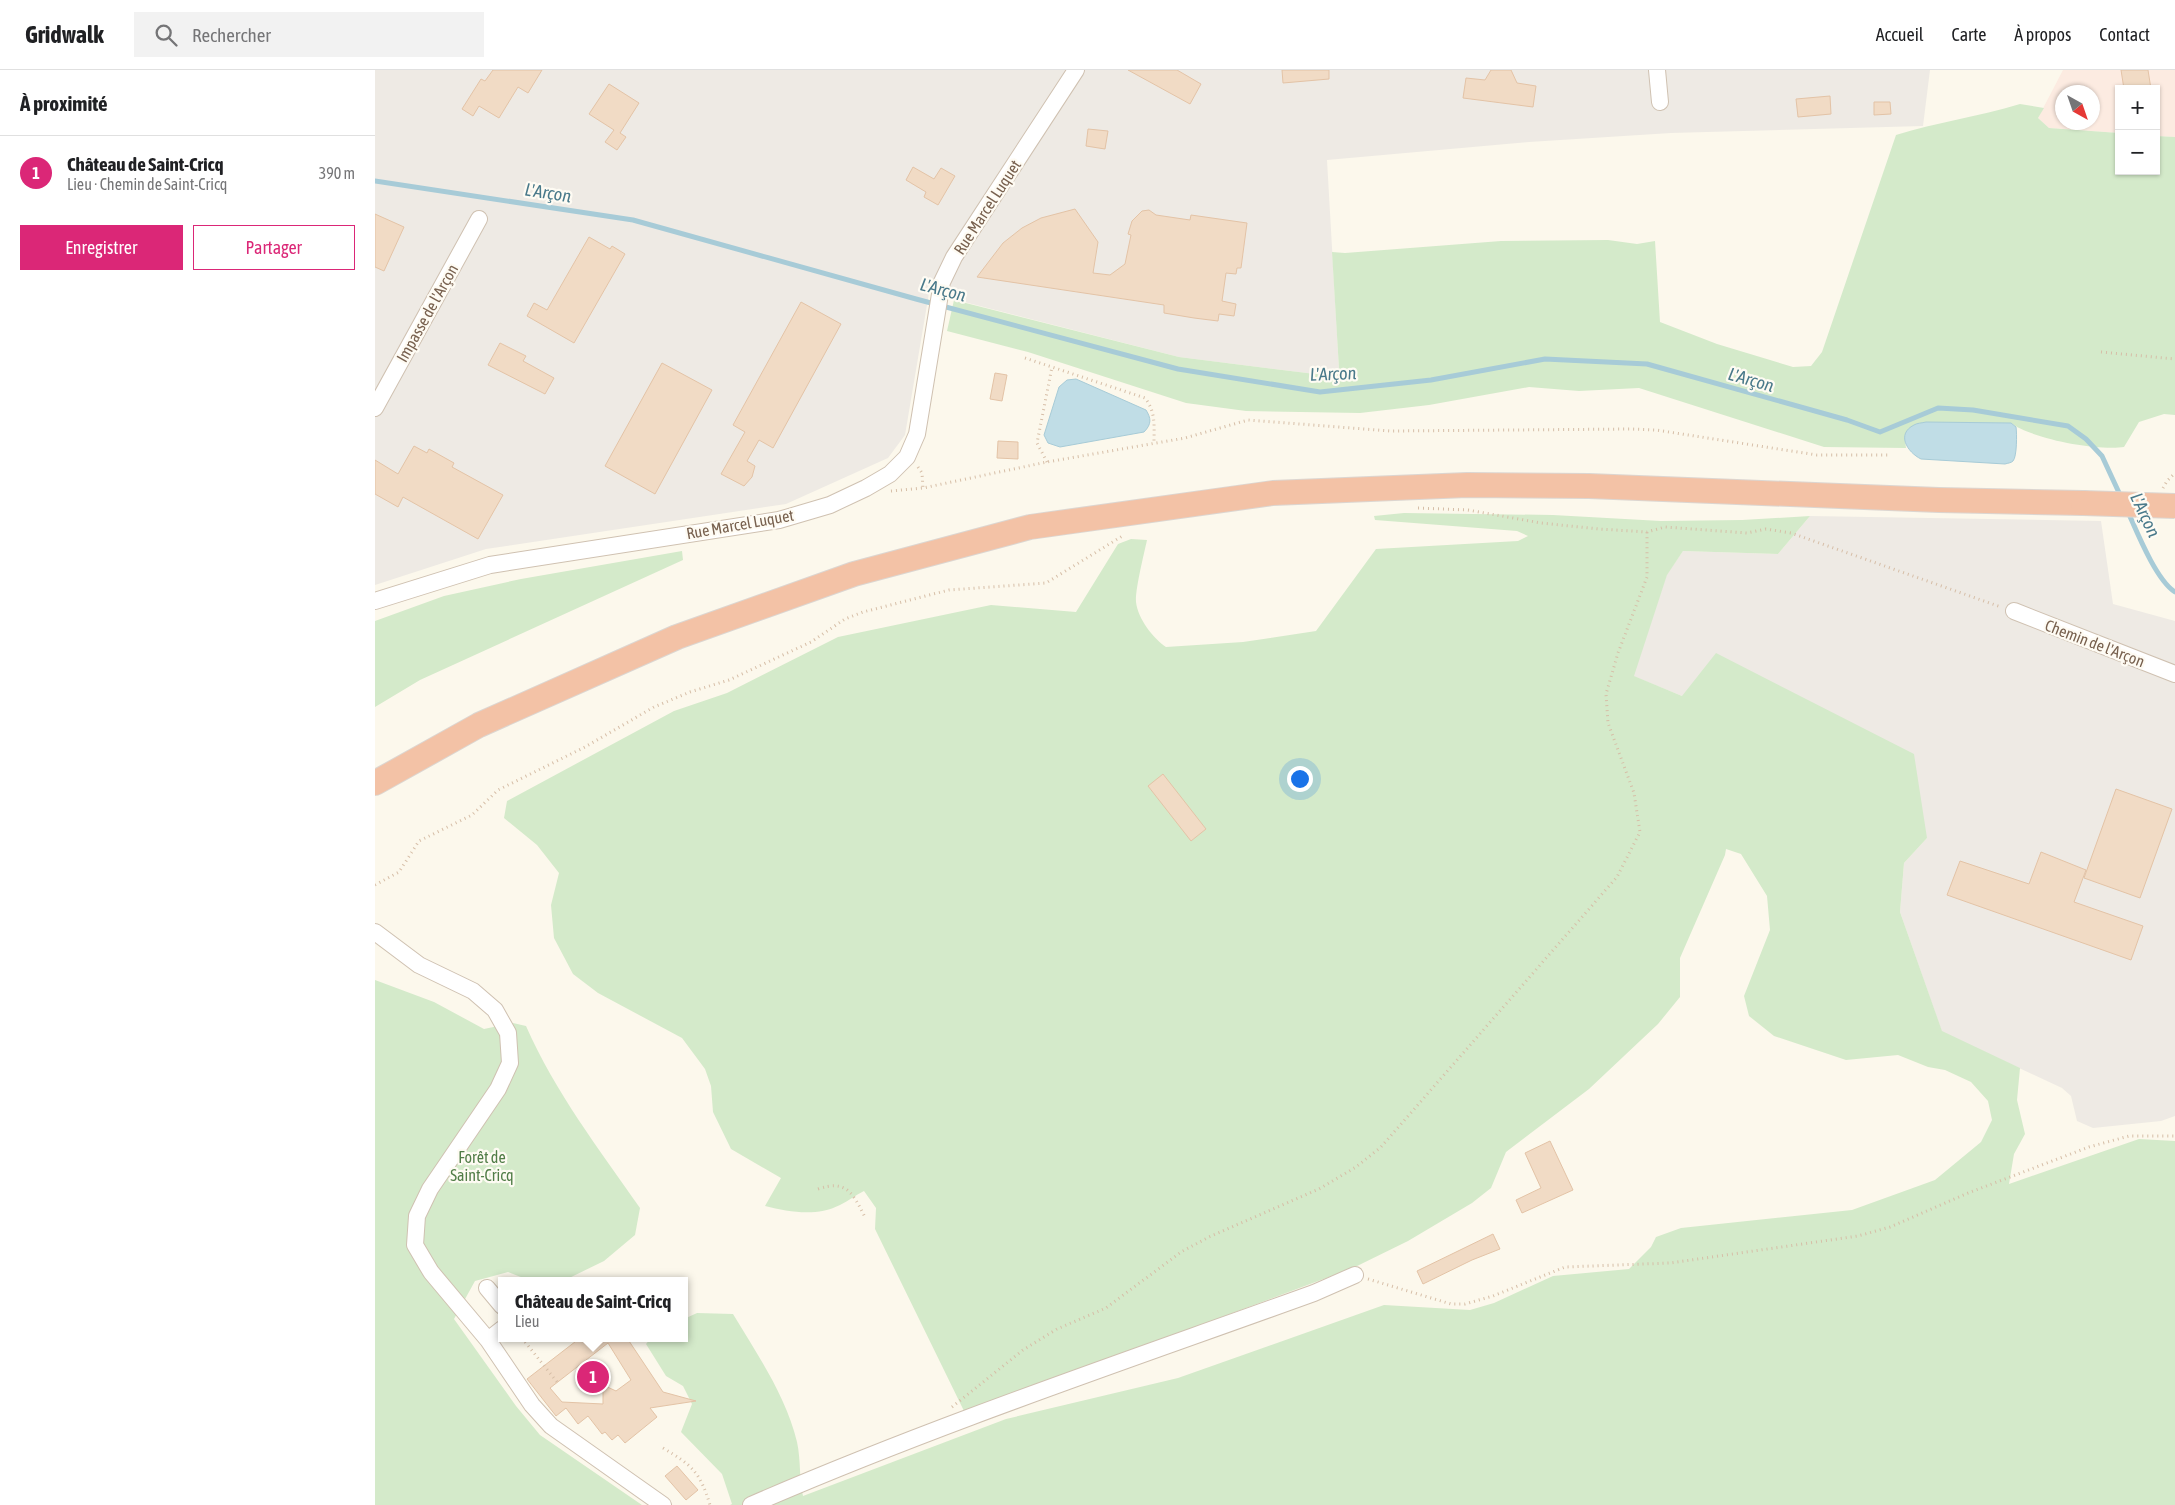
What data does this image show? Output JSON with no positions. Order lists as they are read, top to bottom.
{
  "streets": {
    "street": ["Rue Marcel Luquet", "Impasse de l'Arçon", "Chemin de l'Arçon"]
  },
  "water": ["L'Arçon"],
  "parks": ["Forêt de Saint-Cricq"],
  "north": "bottom right",
  "page": {
    "header": "Gridwalk",
    "search": "Rechercher",
    "nav": [
      "Accueil",
      "Carte",
      "À propos",
      "Contact"
    ],
    "heading": "À proximité",
    "map_buttons": ["+", "−"],
    "list": [
      {
        "mark": "1",
        "name": "Château de Saint-Cricq",
        "note": "Lieu · Chemin de Saint-Cricq",
        "value": "390 m"
      }
    ],
    "buttons": ["Enregistrer", "Partager"],
    "popup": ["Château de Saint-Cricq", "Lieu"],
    "pins": "1"
  }
}
